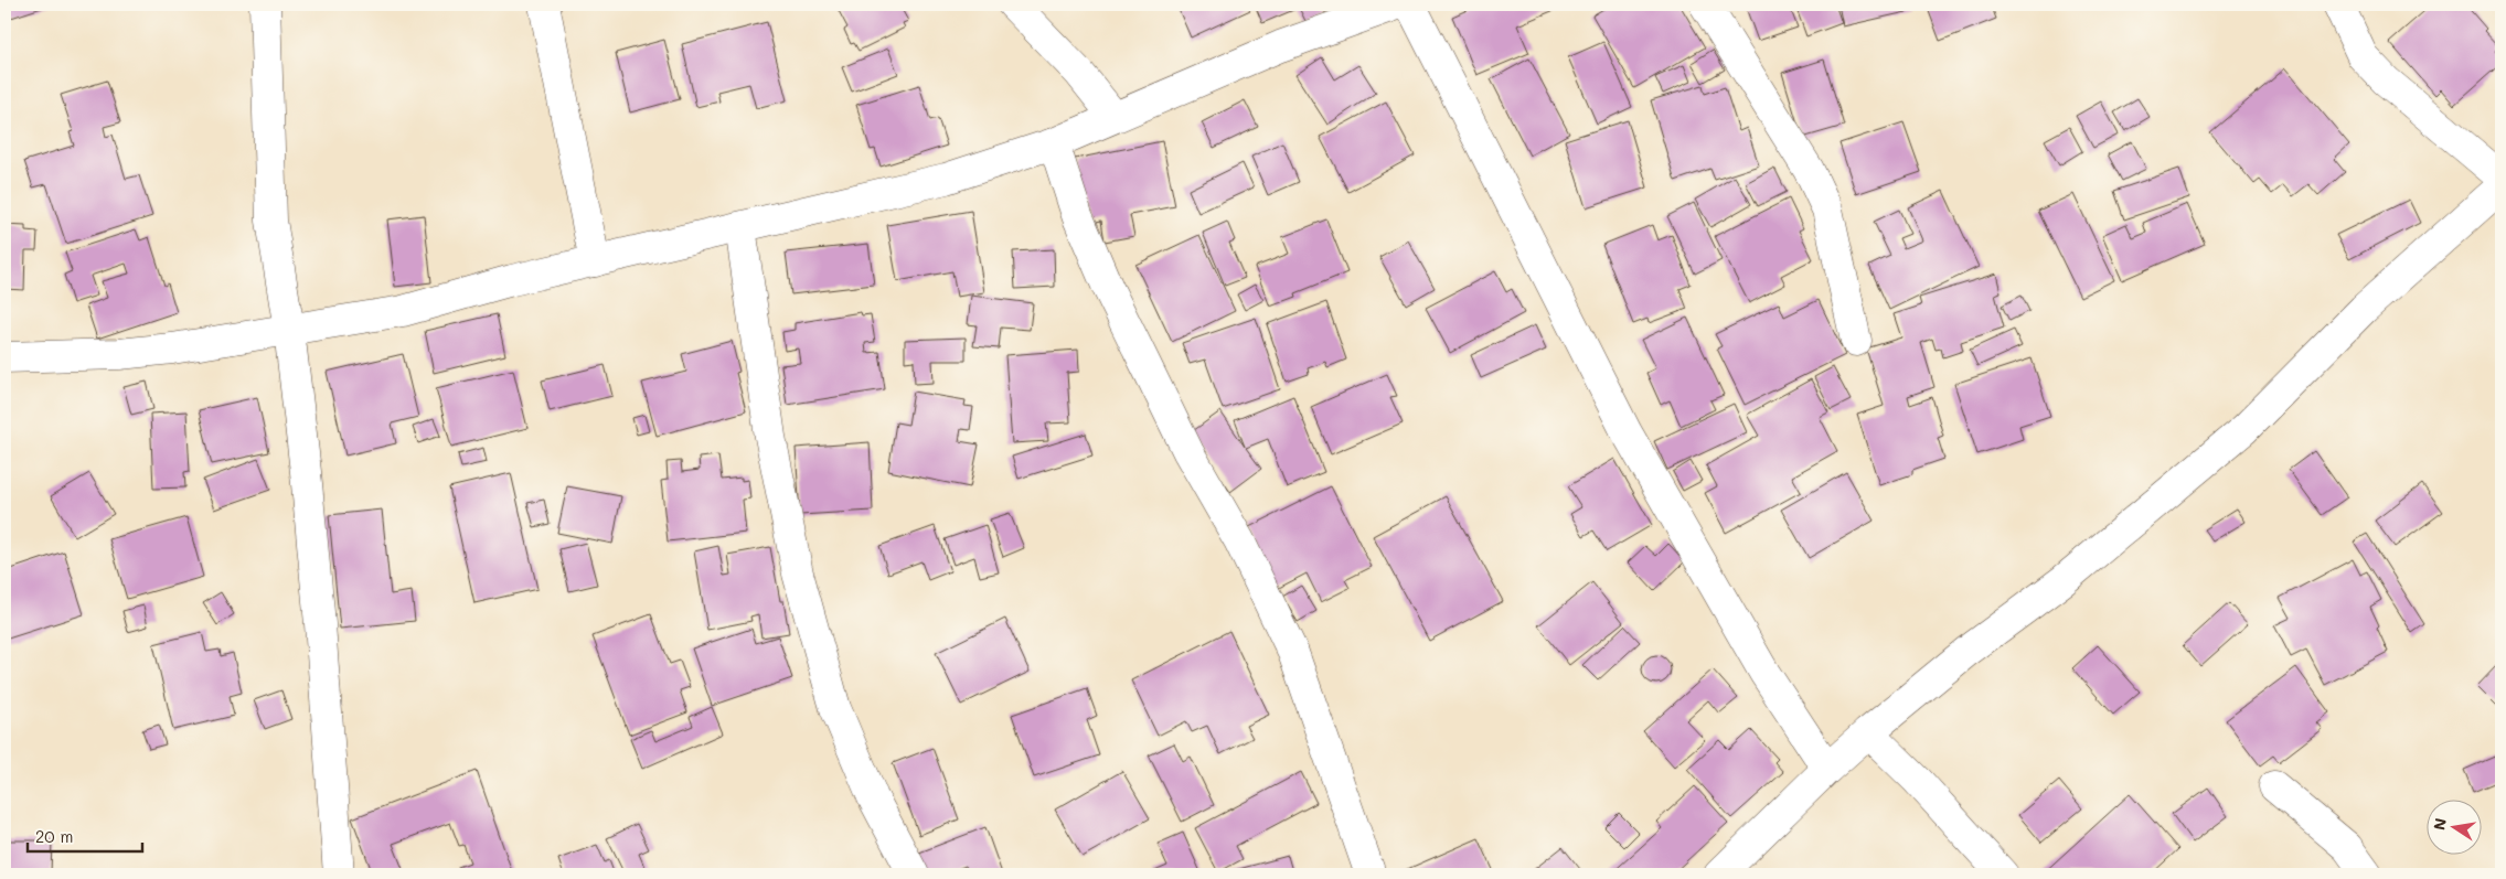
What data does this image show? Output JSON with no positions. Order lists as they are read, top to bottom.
{
  "scale_bar": "20 m",
  "north": "left"
}
